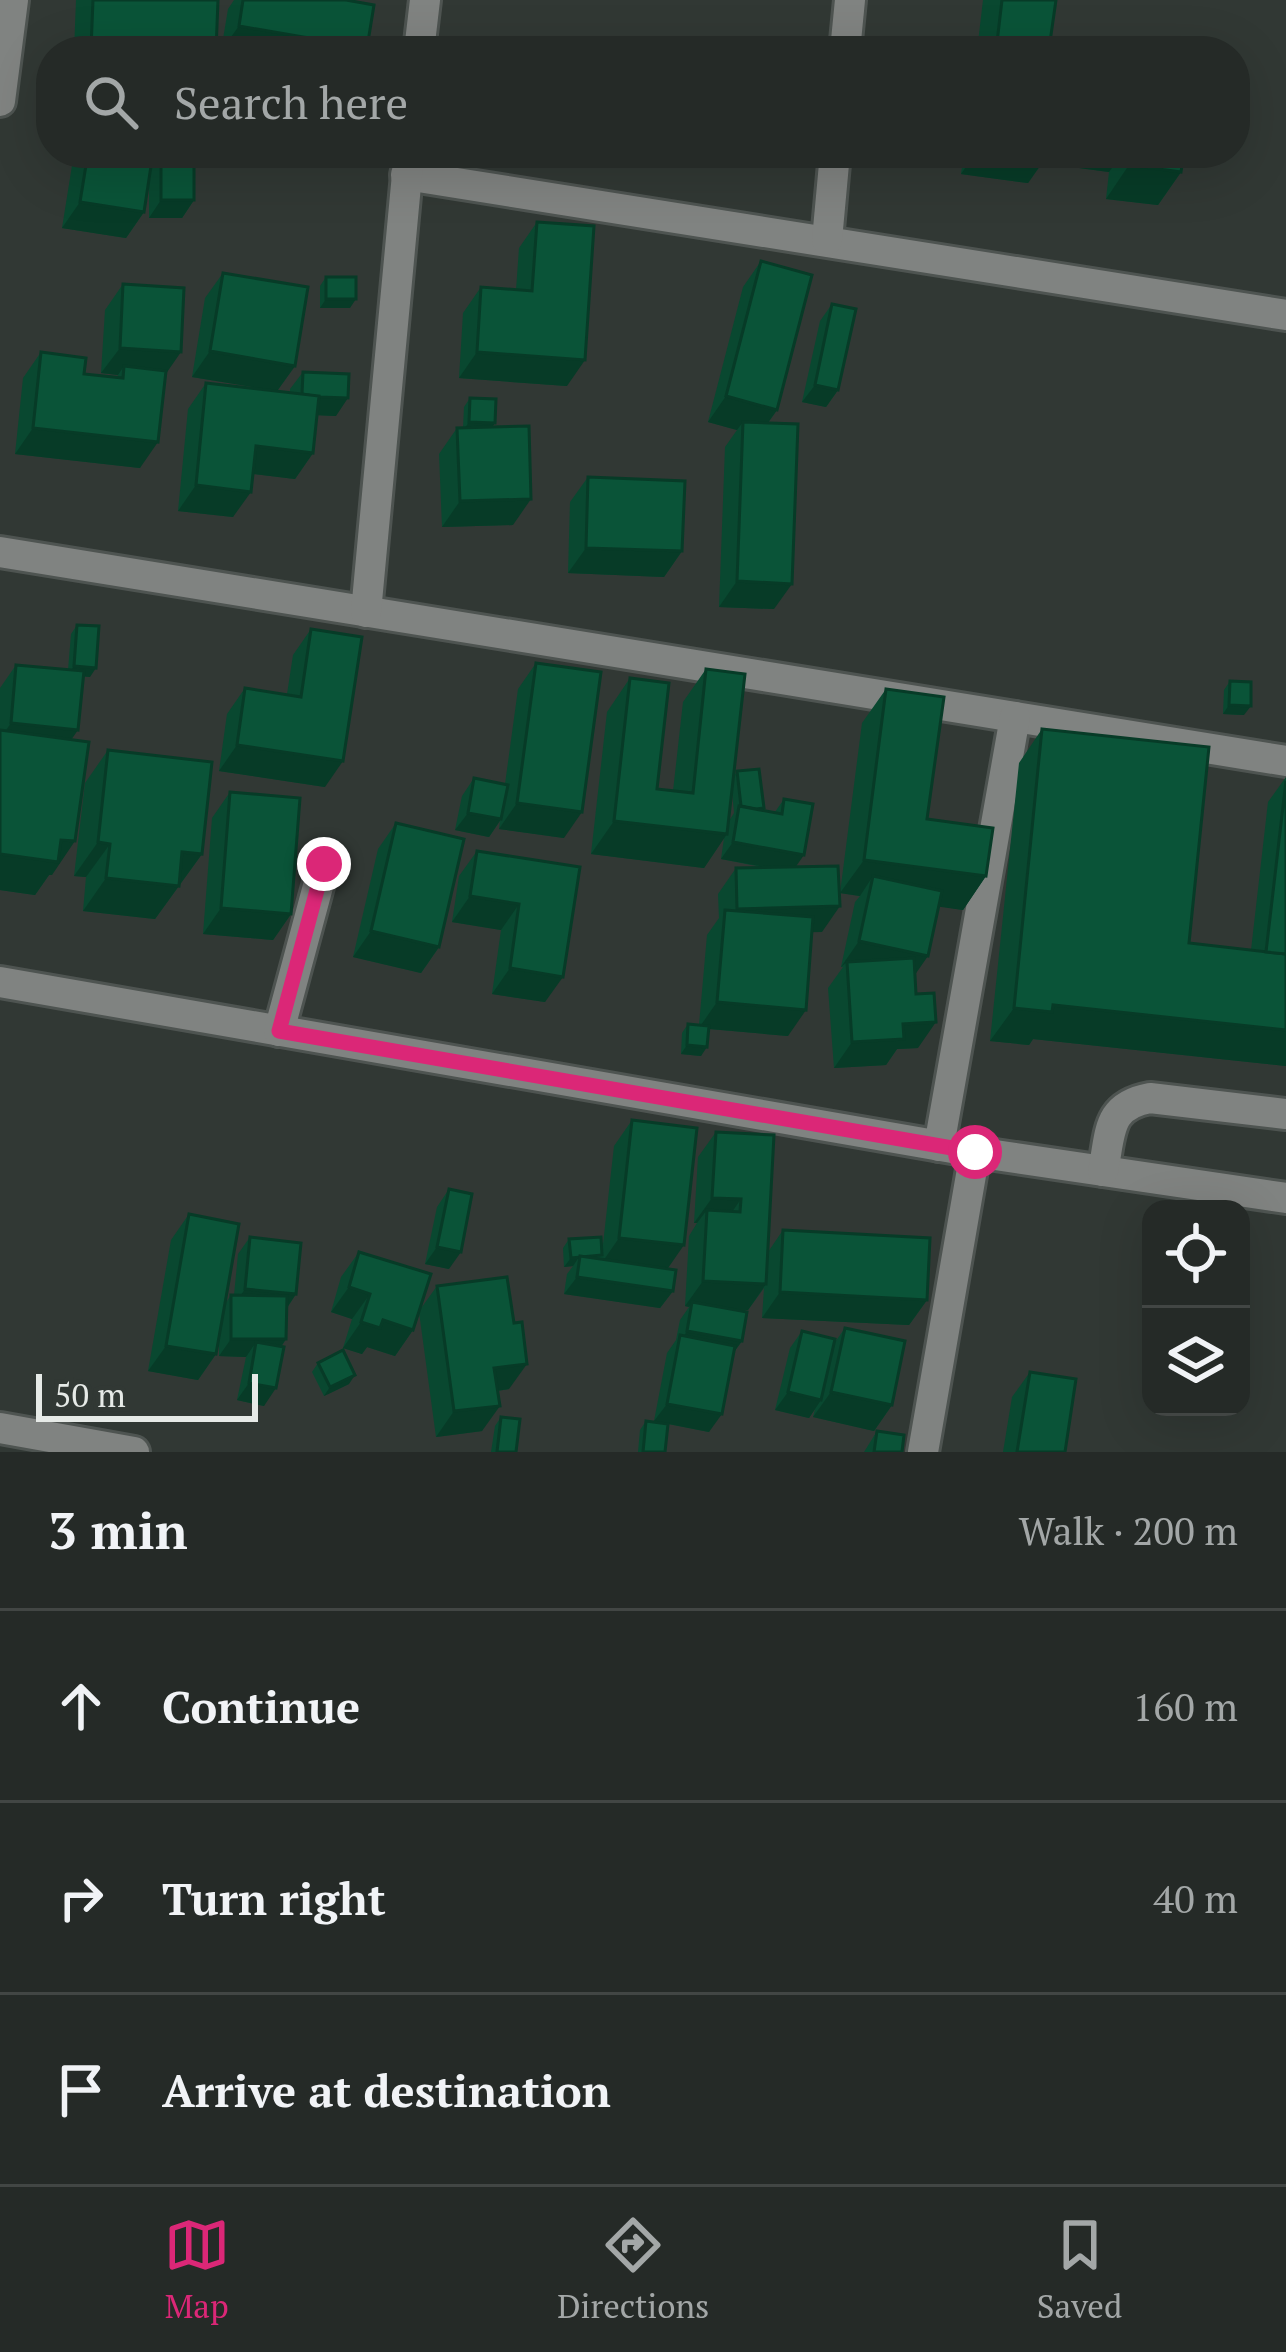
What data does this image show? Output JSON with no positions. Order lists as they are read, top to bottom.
{
  "scale_bar": "50 m",
  "page": {
    "search": "Search here",
    "scale": "50 m",
    "heading": ["3 min", "Walk · 200 m"],
    "list": [
      ["Continue", "160 m"],
      ["Turn right", "40 m"],
      "Arrive at destination"
    ],
    "nav": ["Map", "Directions", "Saved"]
  }
}
